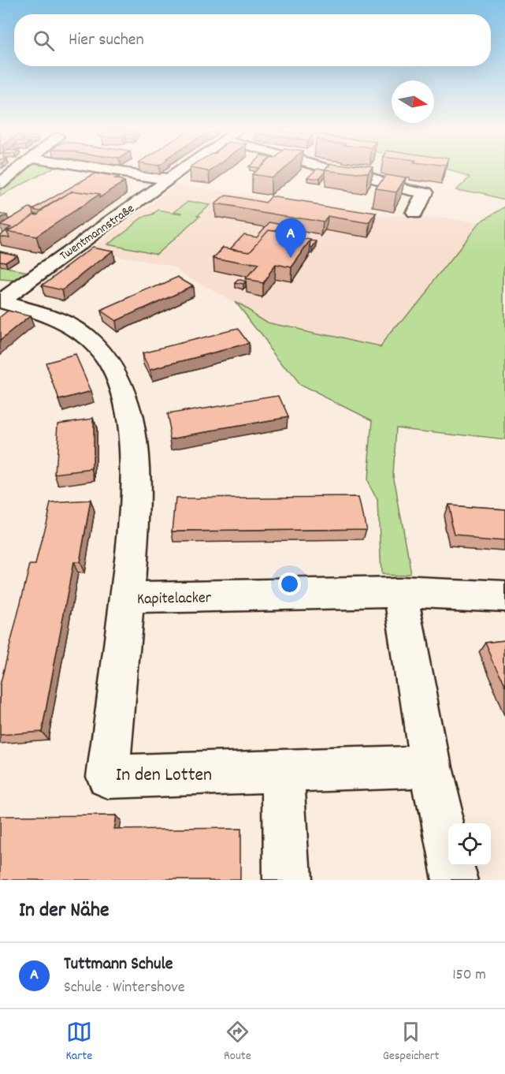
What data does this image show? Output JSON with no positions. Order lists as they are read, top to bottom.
{
  "streets": {
    "street": ["Twentmannstraße", "Kapitelacker", "In den Lotten"]
  },
  "crossings": [
    ["Twentmannstraße", "Kapitelacker"],
    ["Kapitelacker", "In den Lotten"]
  ],
  "north": "right",
  "page": {
    "search": "Hier suchen",
    "pins": "A",
    "heading": "In der Nähe",
    "list": [
      {
        "mark": "A",
        "name": "Tuttmann Schule",
        "note": "Schule · Wintershove",
        "value": "150 m"
      }
    ],
    "nav": ["Karte", "Route", "Gespeichert"]
  }
}
